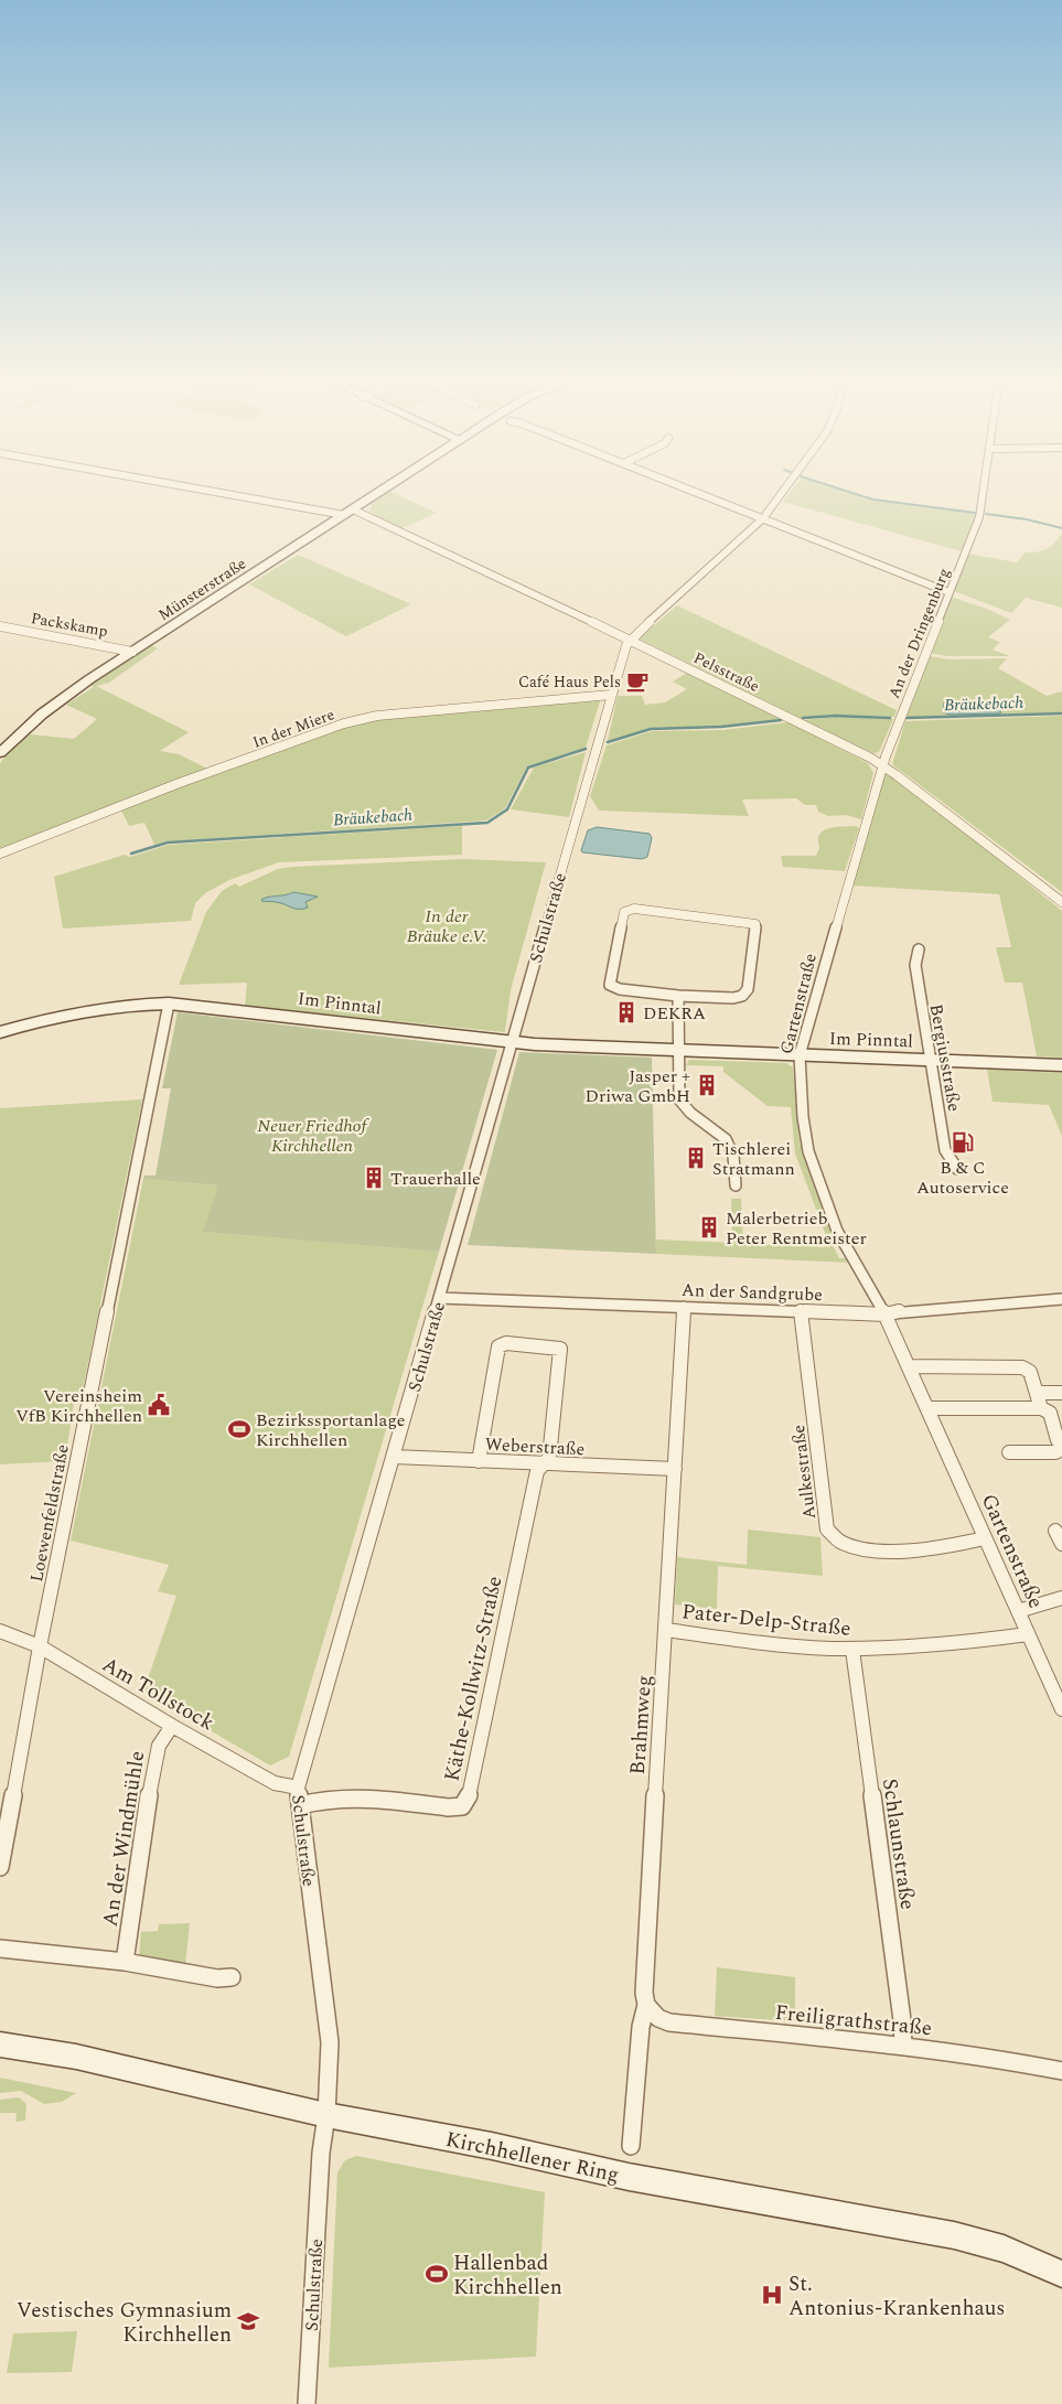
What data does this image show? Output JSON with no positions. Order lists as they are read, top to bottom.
{
  "streets": {
    "main road": ["Münsterstraße", "Im Pinntal", "Kirchhellener Ring"],
    "street": [
      "Packskamp",
      "An der Dringenburg",
      "Pelsstraße",
      "In der Miere",
      "Schulstraße",
      "Gartenstraße",
      "Bergiusstraße",
      "An der Sandgrube",
      "Weberstraße",
      "Aulkestraße",
      "Loewenfeldstraße",
      "Pater-Delp-Straße",
      "Käthe-Kollwitz-Straße",
      "Am Tollstock",
      "Brahmweg",
      "An der Windmühle",
      "Schlaunstraße",
      "Freiligrathstraße"
    ]
  },
  "crossings": [
    ["Münsterstraße", "Packskamp"],
    ["Münsterstraße", "Pelsstraße"],
    ["An der Dringenburg", "Pelsstraße"],
    ["An der Dringenburg", "Gartenstraße"],
    ["Pelsstraße", "Schulstraße"],
    ["Pelsstraße", "Gartenstraße"],
    ["In der Miere", "Schulstraße"],
    ["Schulstraße", "Im Pinntal"],
    ["Schulstraße", "An der Sandgrube"],
    ["Schulstraße", "Weberstraße"],
    ["Schulstraße", "Käthe-Kollwitz-Straße"],
    ["Schulstraße", "Am Tollstock"],
    ["Schulstraße", "Kirchhellener Ring"],
    ["Im Pinntal", "Gartenstraße"],
    ["Im Pinntal", "Bergiusstraße"],
    ["Im Pinntal", "Loewenfeldstraße"],
    ["Gartenstraße", "An der Sandgrube"],
    ["Gartenstraße", "Aulkestraße"],
    ["Gartenstraße", "Pater-Delp-Straße"],
    ["An der Sandgrube", "Aulkestraße"],
    ["An der Sandgrube", "Brahmweg"],
    ["Weberstraße", "Käthe-Kollwitz-Straße"],
    ["Weberstraße", "Brahmweg"],
    ["Loewenfeldstraße", "Am Tollstock"],
    ["Pater-Delp-Straße", "Brahmweg"],
    ["Pater-Delp-Straße", "Schlaunstraße"],
    ["Am Tollstock", "An der Windmühle"],
    ["Brahmweg", "Freiligrathstraße"],
    ["Schlaunstraße", "Freiligrathstraße"]
  ],
  "water": ["Bräukebach"],
  "parks": ["In der Bräuke e.V.", "Neuer Friedhof Kirchhellen"],
  "places": {
    "cafe": ["Café Haus Pels"],
    "building": [
      "DEKRA",
      "Jasper + Driwa GmbH",
      "Tischlerei Stratmann",
      "Trauerhalle",
      "Malerbetrieb Peter Rentmeister"
    ],
    "fuel station": ["B & C Autoservice"],
    "public building": ["Vereinsheim VfB Kirchhellen"],
    "sports": ["Bezirkssportanlage Kirchhellen", "Hallenbad Kirchhellen"],
    "hospital": ["St. Antonius-Krankenhaus"],
    "school or university": ["Vestisches Gymnasium Kirchhellen"]
  }
}
